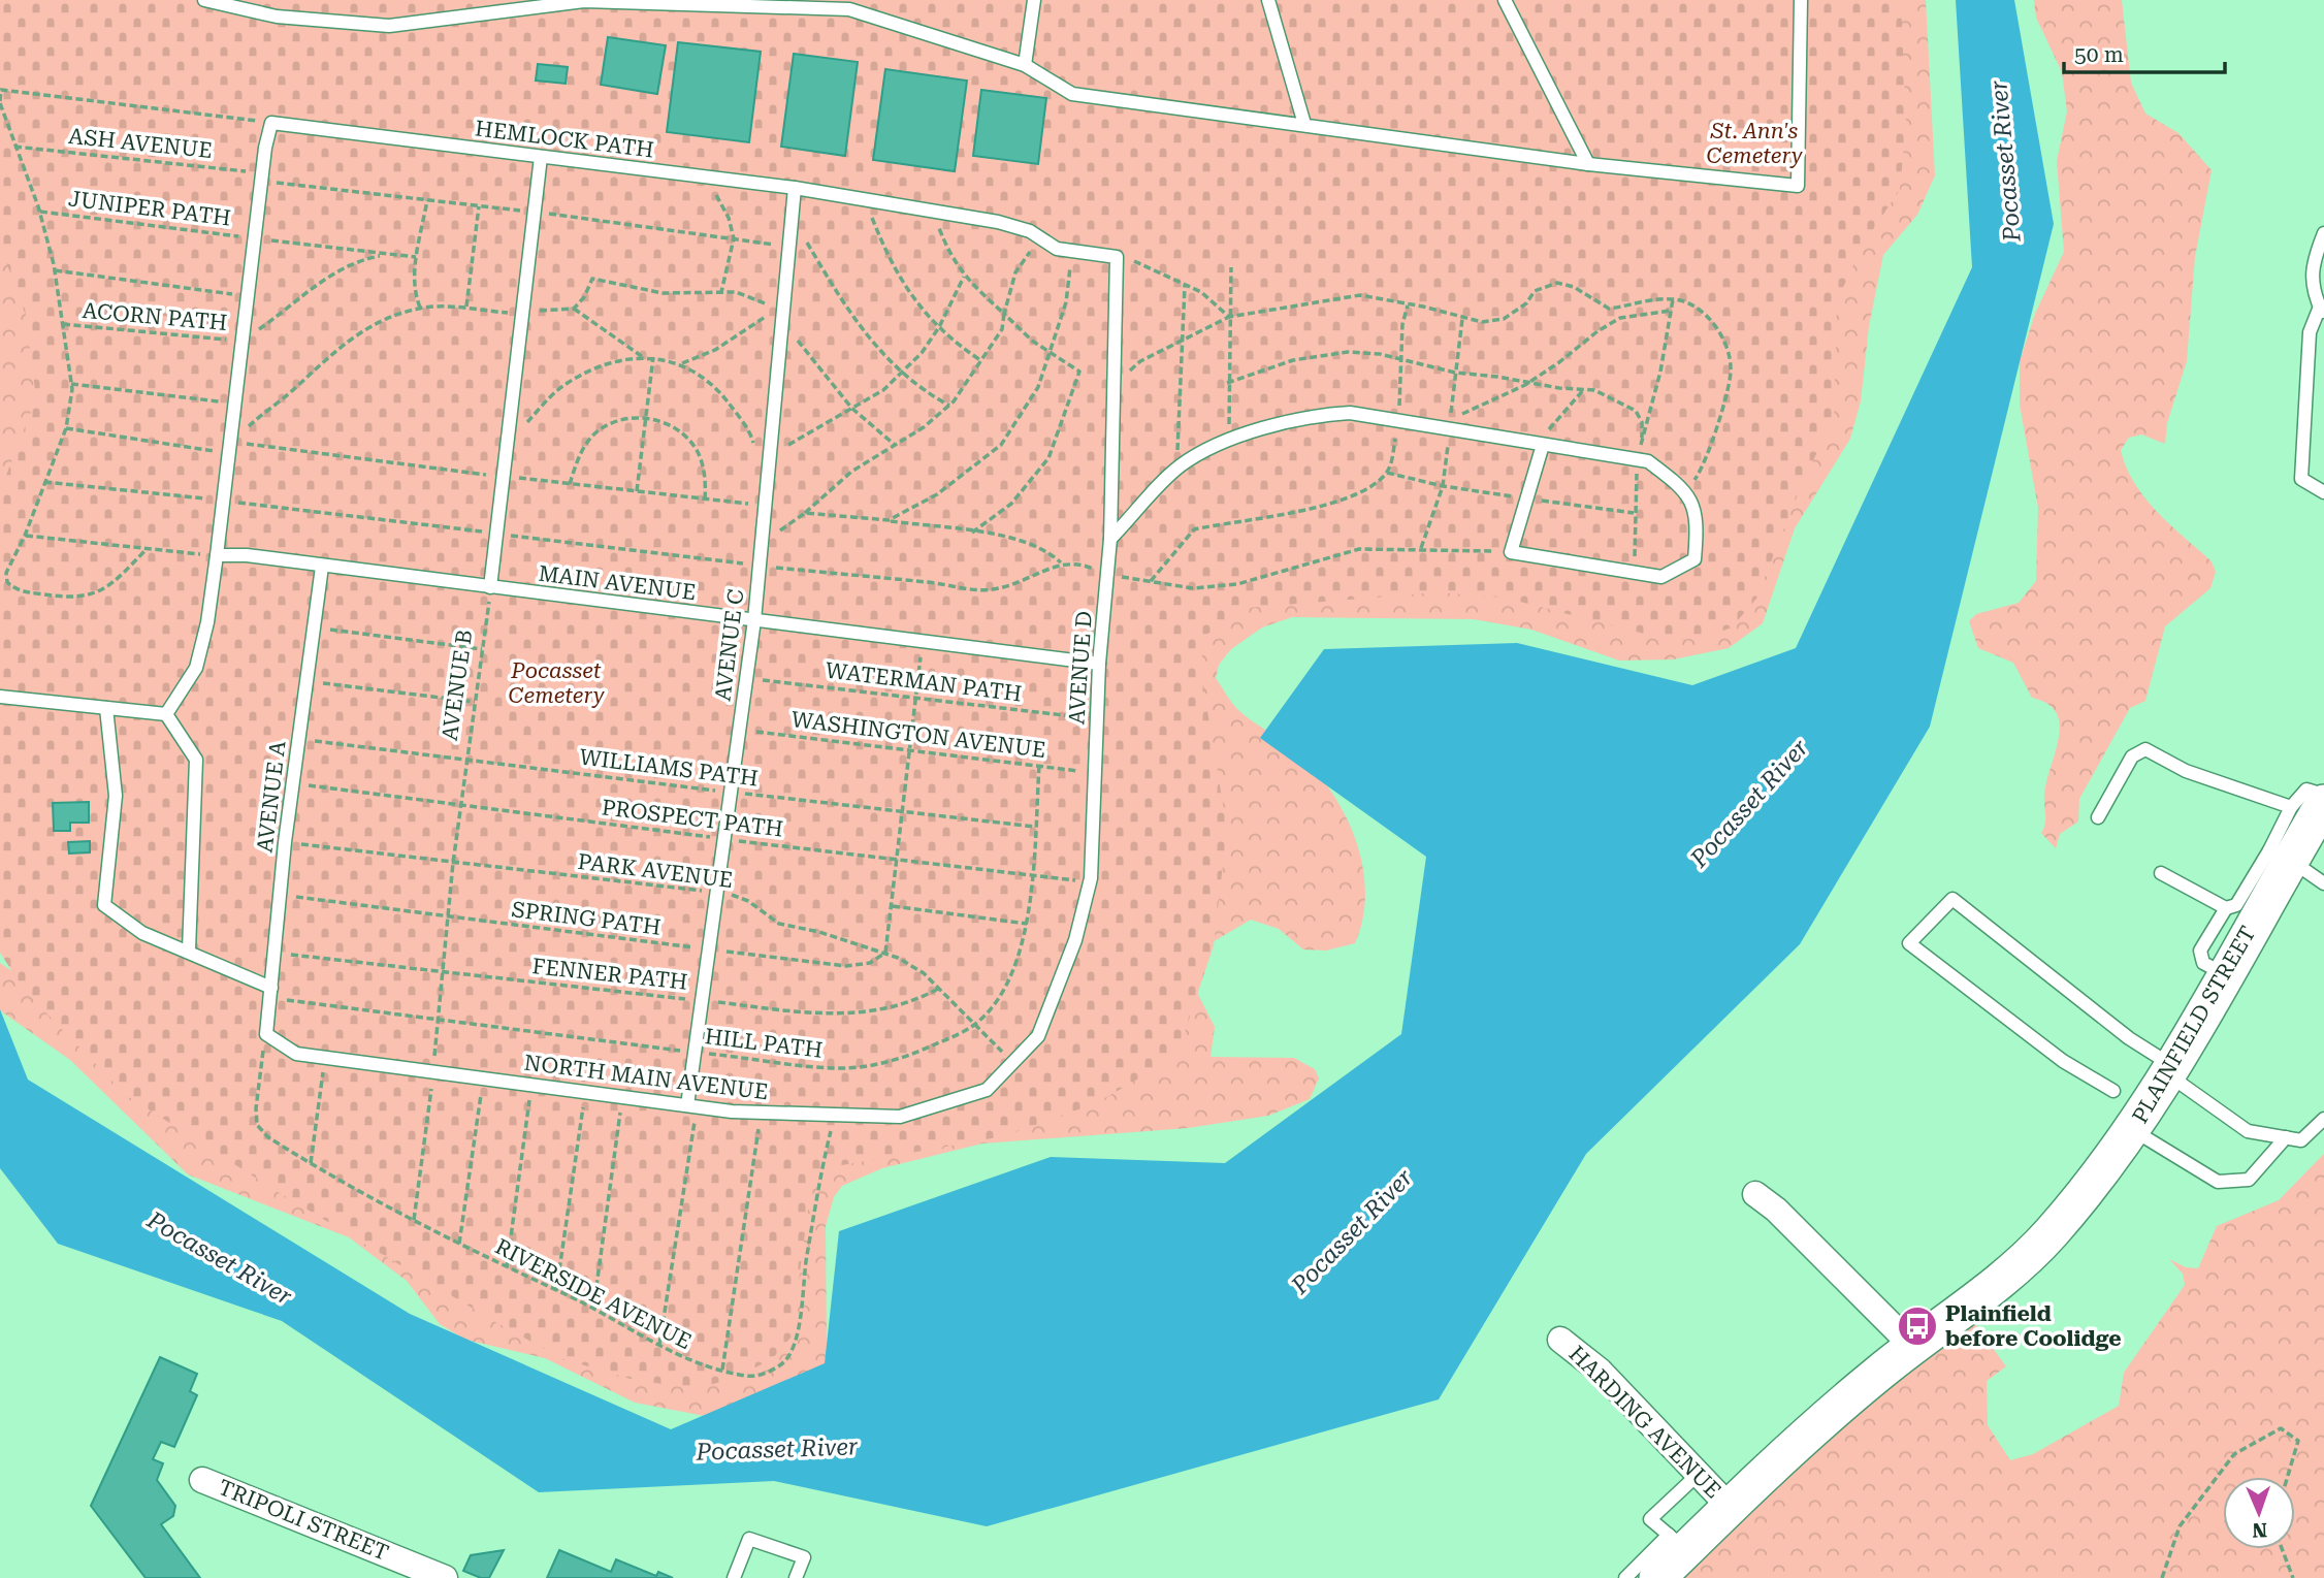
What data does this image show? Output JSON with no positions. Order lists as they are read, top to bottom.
{
  "streets": {
    "main road": ["PLAINFIELD STREET"],
    "street": ["HARDING AVENUE", "TRIPOLI STREET"],
    "lane": [
      "HEMLOCK PATH",
      "MAIN AVENUE",
      "AVENUE C",
      "AVENUE D",
      "AVENUE A",
      "NORTH MAIN AVENUE"
    ],
    "path": [
      "ASH AVENUE",
      "JUNIPER PATH",
      "ACORN PATH",
      "WATERMAN PATH",
      "AVENUE B",
      "WASHINGTON AVENUE",
      "WILLIAMS PATH",
      "PROSPECT PATH",
      "PARK AVENUE",
      "SPRING PATH",
      "FENNER PATH",
      "HILL PATH",
      "RIVERSIDE AVENUE"
    ]
  },
  "crossings": [
    ["HEMLOCK PATH", "AVENUE C"],
    ["HEMLOCK PATH", "AVENUE D"],
    ["MAIN AVENUE", "AVENUE C"],
    ["MAIN AVENUE", "AVENUE D"],
    ["MAIN AVENUE", "AVENUE B"],
    ["MAIN AVENUE", "AVENUE A"],
    ["AVENUE C", "WATERMAN PATH"],
    ["AVENUE C", "WASHINGTON AVENUE"],
    ["AVENUE C", "WILLIAMS PATH"],
    ["AVENUE C", "PROSPECT PATH"],
    ["AVENUE C", "PARK AVENUE"],
    ["AVENUE C", "SPRING PATH"],
    ["AVENUE C", "FENNER PATH"],
    ["AVENUE C", "HILL PATH"],
    ["AVENUE C", "NORTH MAIN AVENUE"],
    ["AVENUE D", "WATERMAN PATH"],
    ["AVENUE D", "WASHINGTON AVENUE"],
    ["AVENUE D", "PROSPECT PATH"],
    ["AVENUE D", "PARK AVENUE"],
    ["AVENUE D", "NORTH MAIN AVENUE"],
    ["AVENUE B", "WILLIAMS PATH"],
    ["AVENUE B", "PROSPECT PATH"],
    ["AVENUE B", "PARK AVENUE"],
    ["AVENUE B", "SPRING PATH"],
    ["AVENUE B", "FENNER PATH"],
    ["AVENUE B", "HILL PATH"],
    ["AVENUE B", "NORTH MAIN AVENUE"],
    ["AVENUE B", "RIVERSIDE AVENUE"],
    ["WASHINGTON AVENUE", "HILL PATH"],
    ["WILLIAMS PATH", "AVENUE A"],
    ["WILLIAMS PATH", "HILL PATH"],
    ["AVENUE A", "PROSPECT PATH"],
    ["AVENUE A", "PARK AVENUE"],
    ["AVENUE A", "SPRING PATH"],
    ["AVENUE A", "FENNER PATH"],
    ["AVENUE A", "HILL PATH"],
    ["AVENUE A", "NORTH MAIN AVENUE"],
    ["AVENUE A", "RIVERSIDE AVENUE"],
    ["PROSPECT PATH", "HILL PATH"],
    ["PARK AVENUE", "SPRING PATH"],
    ["PARK AVENUE", "FENNER PATH"],
    ["PARK AVENUE", "HILL PATH"],
    ["PARK AVENUE", "NORTH MAIN AVENUE"],
    ["PLAINFIELD STREET", "HARDING AVENUE"],
    ["NORTH MAIN AVENUE", "RIVERSIDE AVENUE"]
  ],
  "water": ["Pocasset River"],
  "parks": ["St. Ann's Cemetery", "Pocasset Cemetery"],
  "places": {
    "bus stop": ["Plainfield before Coolidge"]
  },
  "scale_bar": "50 m",
  "north": "bottom"
}
